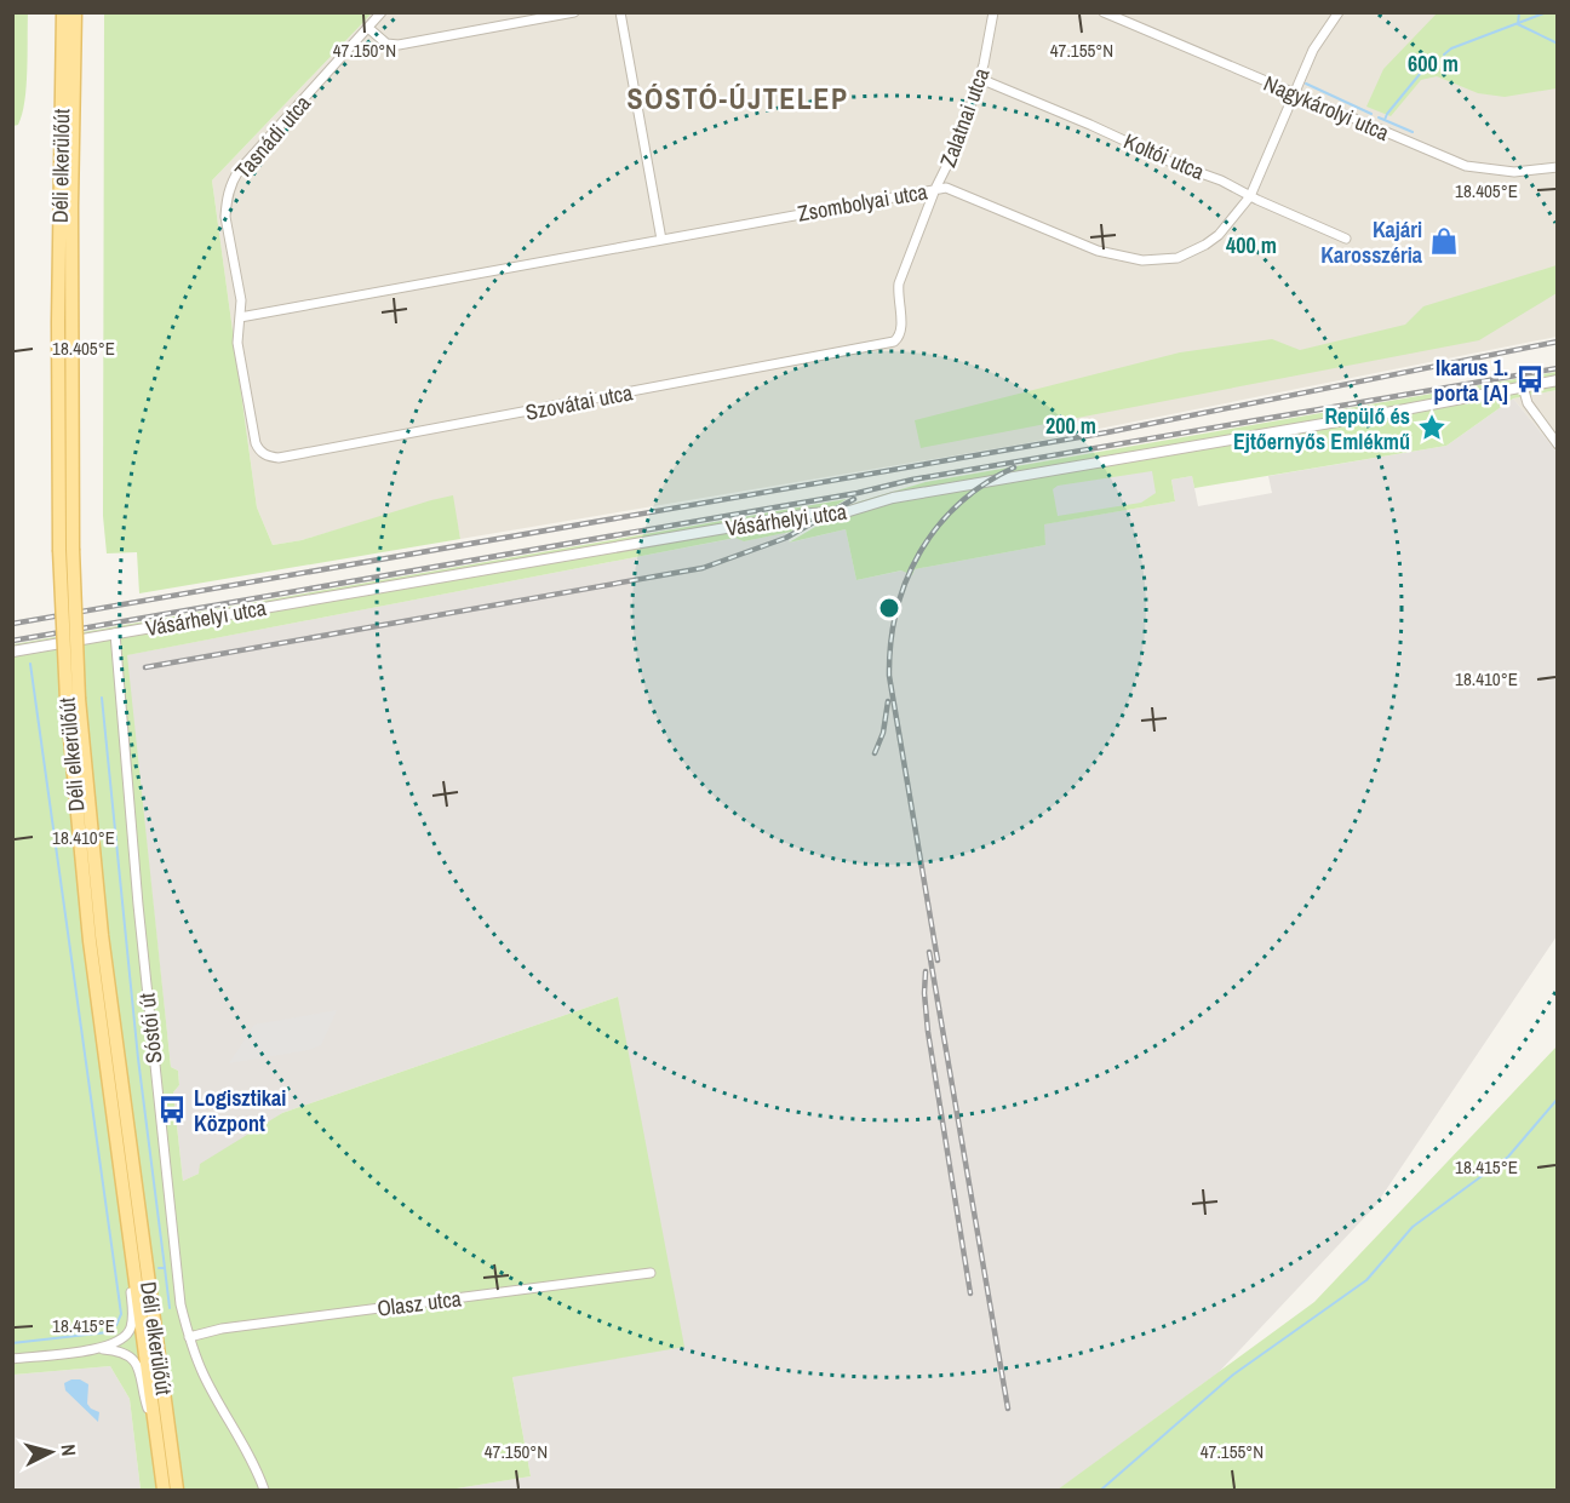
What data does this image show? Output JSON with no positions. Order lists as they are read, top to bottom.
{
  "streets": {
    "main road": ["Déli elkerülőút"],
    "street": [
      "Nagykárolyi utca",
      "Zalatnai utca",
      "Tasnádi utca",
      "Koltói utca",
      "Zsombolyai utca",
      "Szovátai utca",
      "Vásárhelyi utca",
      "Sóstói út",
      "Olasz utca"
    ]
  },
  "crossings": [
    ["Nagykárolyi utca", "Zsombolyai utca"],
    ["Zalatnai utca", "Koltói utca"],
    ["Zalatnai utca", "Zsombolyai utca"],
    ["Zalatnai utca", "Szovátai utca"],
    ["Tasnádi utca", "Zsombolyai utca"],
    ["Tasnádi utca", "Szovátai utca"],
    ["Koltói utca", "Zsombolyai utca"],
    ["Vásárhelyi utca", "Sóstói út"],
    ["Sóstói út", "Olasz utca"]
  ],
  "districts": ["SÓSTÓ-ÚJTELEP"],
  "places": {
    "shop": ["Kajári Karosszéria"],
    "bus stop": ["Ikarus 1. porta [A]", "Logisztikai Központ"],
    "place": ["Repülő és Ejtőernyős Emlékmű"]
  },
  "north": "right",
  "coordinates": [
    "47.150°N",
    "47.155°N",
    "18.405°E",
    "18.410°E",
    "18.415°E"
  ],
  "rings": ["600 m", "400 m", "200 m"]
}
